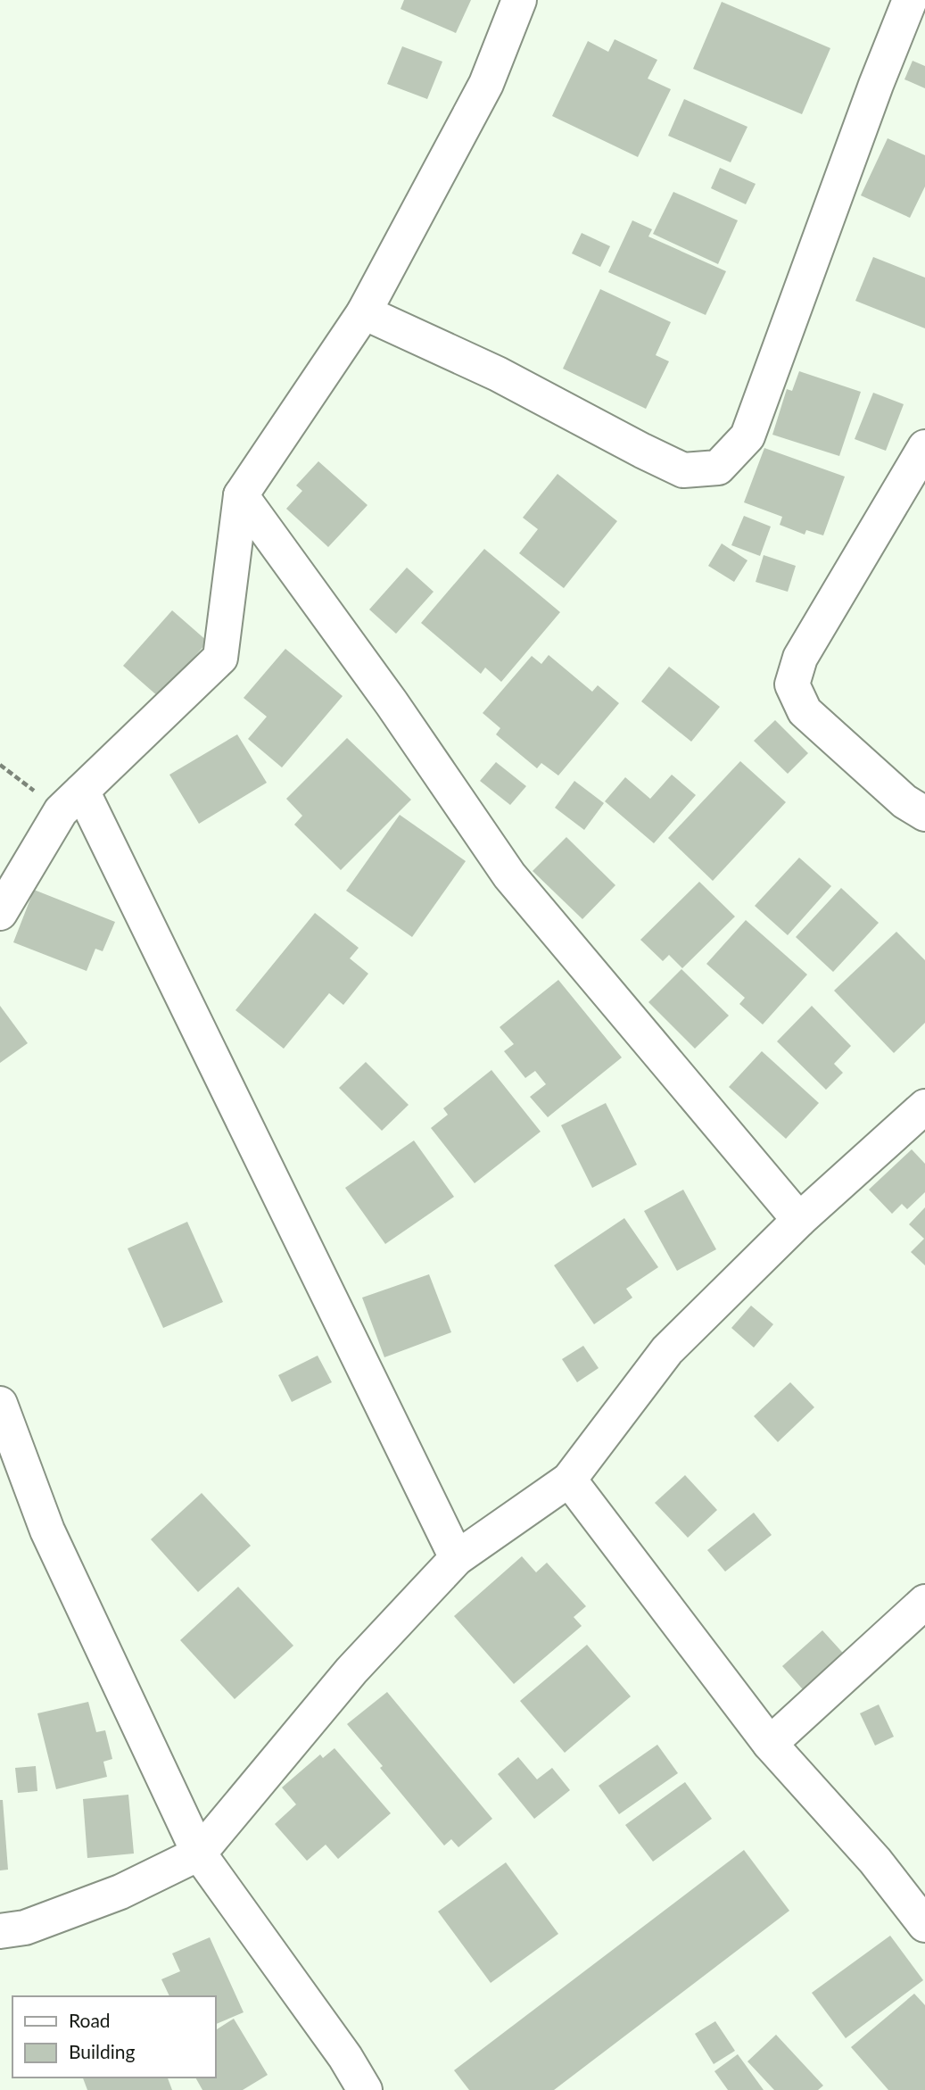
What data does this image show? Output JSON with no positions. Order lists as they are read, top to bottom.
{
  "legend": ["Road", "Building"]
}
